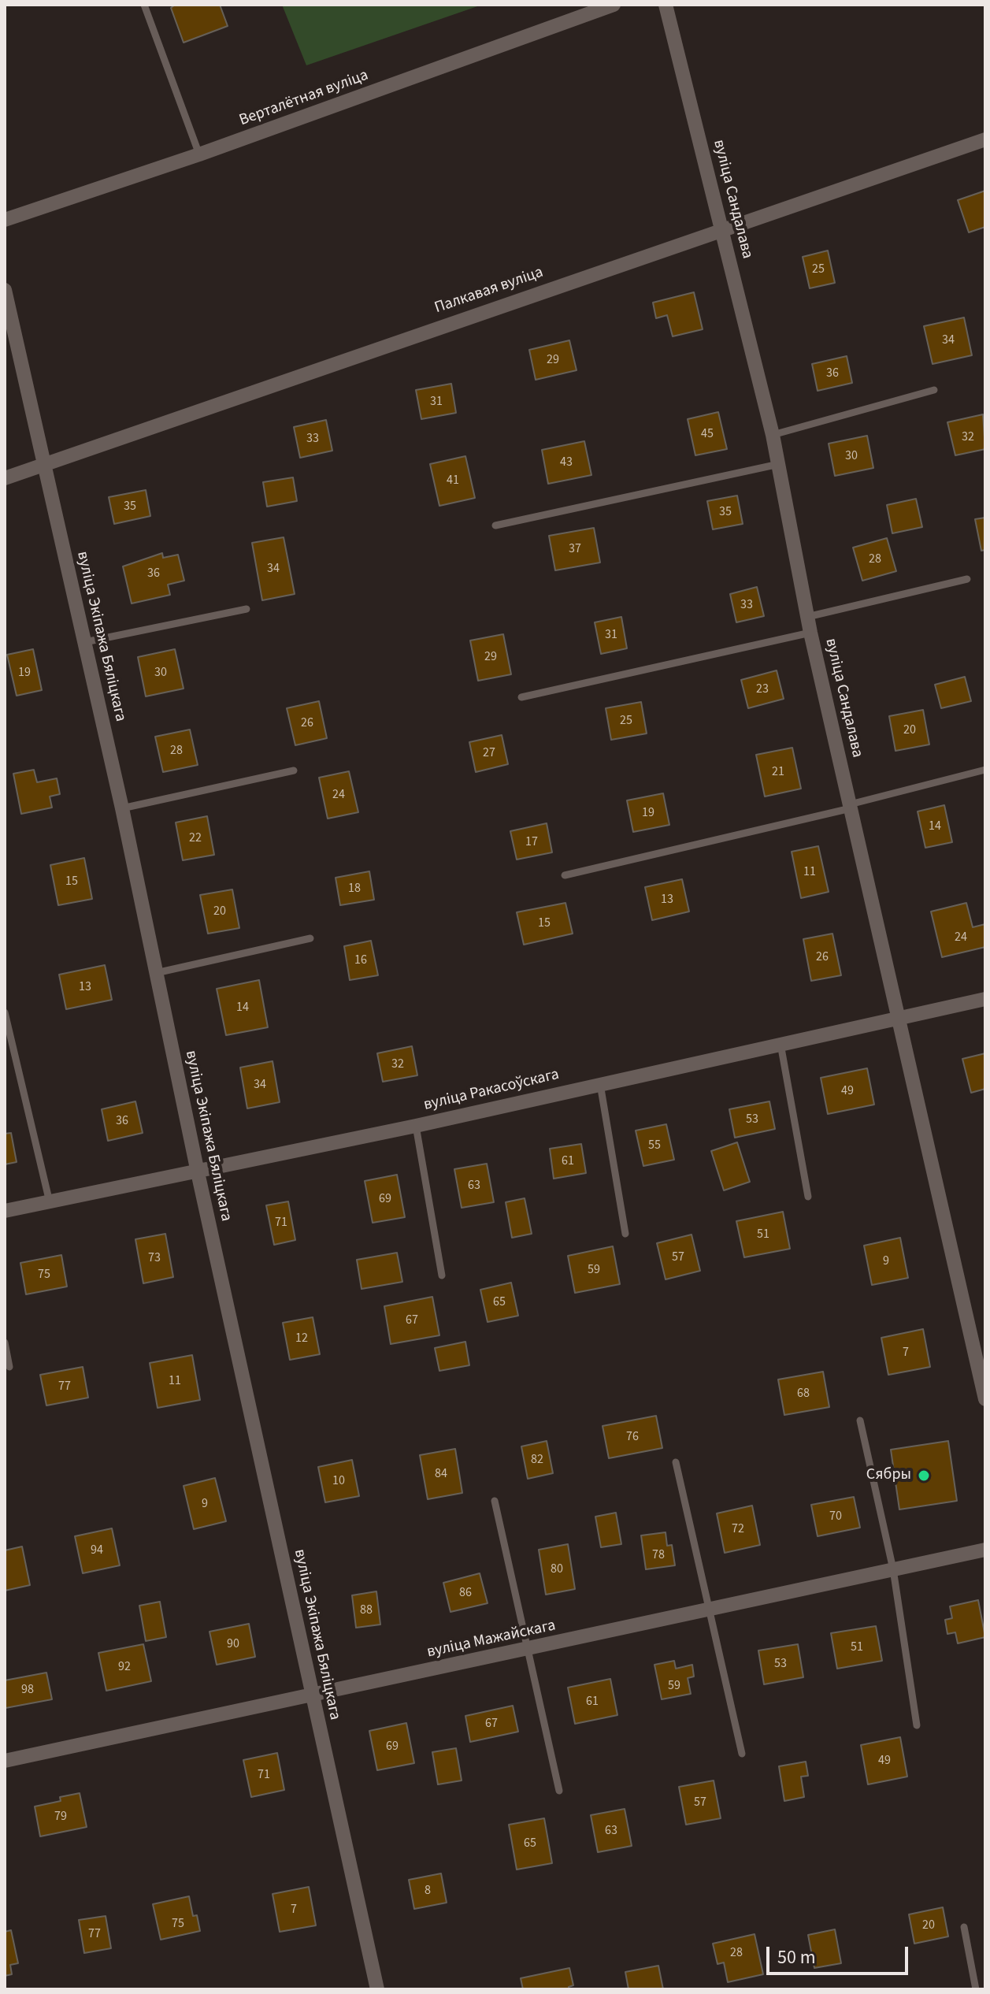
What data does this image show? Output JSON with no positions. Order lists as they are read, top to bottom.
{
  "streets": {
    "street": [
      "Верталётная вуліца",
      "вуліца Сандалава",
      "Палкавая вуліца",
      "вуліца Экіпажа Бяліцкага",
      "вуліца Ракасоўскага",
      "вуліца Мажайскага"
    ]
  },
  "crossings": [
    ["вуліца Сандалава", "Палкавая вуліца"],
    ["вуліца Сандалава", "вуліца Ракасоўскага"],
    ["Палкавая вуліца", "вуліца Экіпажа Бяліцкага"],
    ["вуліца Экіпажа Бяліцкага", "вуліца Ракасоўскага"],
    ["вуліца Экіпажа Бяліцкага", "вуліца Мажайскага"]
  ],
  "places": ["Сябры"],
  "house_numbers": [
    "25",
    "34",
    "29",
    "36",
    "31",
    "45",
    "32",
    "33",
    "30",
    "43",
    "41",
    "35",
    "35",
    "37",
    "28",
    "34",
    "36",
    "33",
    "31",
    "29",
    "19",
    "30",
    "23",
    "25",
    "26",
    "20",
    "28",
    "27",
    "21",
    "24",
    "19",
    "14",
    "22",
    "17",
    "11",
    "15",
    "18",
    "13",
    "20",
    "15",
    "24",
    "26",
    "16",
    "13",
    "14",
    "32",
    "34",
    "49",
    "53",
    "36",
    "55",
    "61",
    "63",
    "69",
    "71",
    "51",
    "57",
    "73",
    "9",
    "59",
    "75",
    "65",
    "67",
    "12",
    "7",
    "11",
    "77",
    "68",
    "76",
    "82",
    "84",
    "10",
    "9",
    "70",
    "72",
    "94",
    "78",
    "80",
    "86",
    "88",
    "90",
    "51",
    "53",
    "92",
    "59",
    "98",
    "61",
    "67",
    "69",
    "49",
    "71",
    "57",
    "79",
    "63",
    "65",
    "8",
    "7",
    "75",
    "20",
    "77",
    "28"
  ],
  "scale_bar": "50 m"
}
